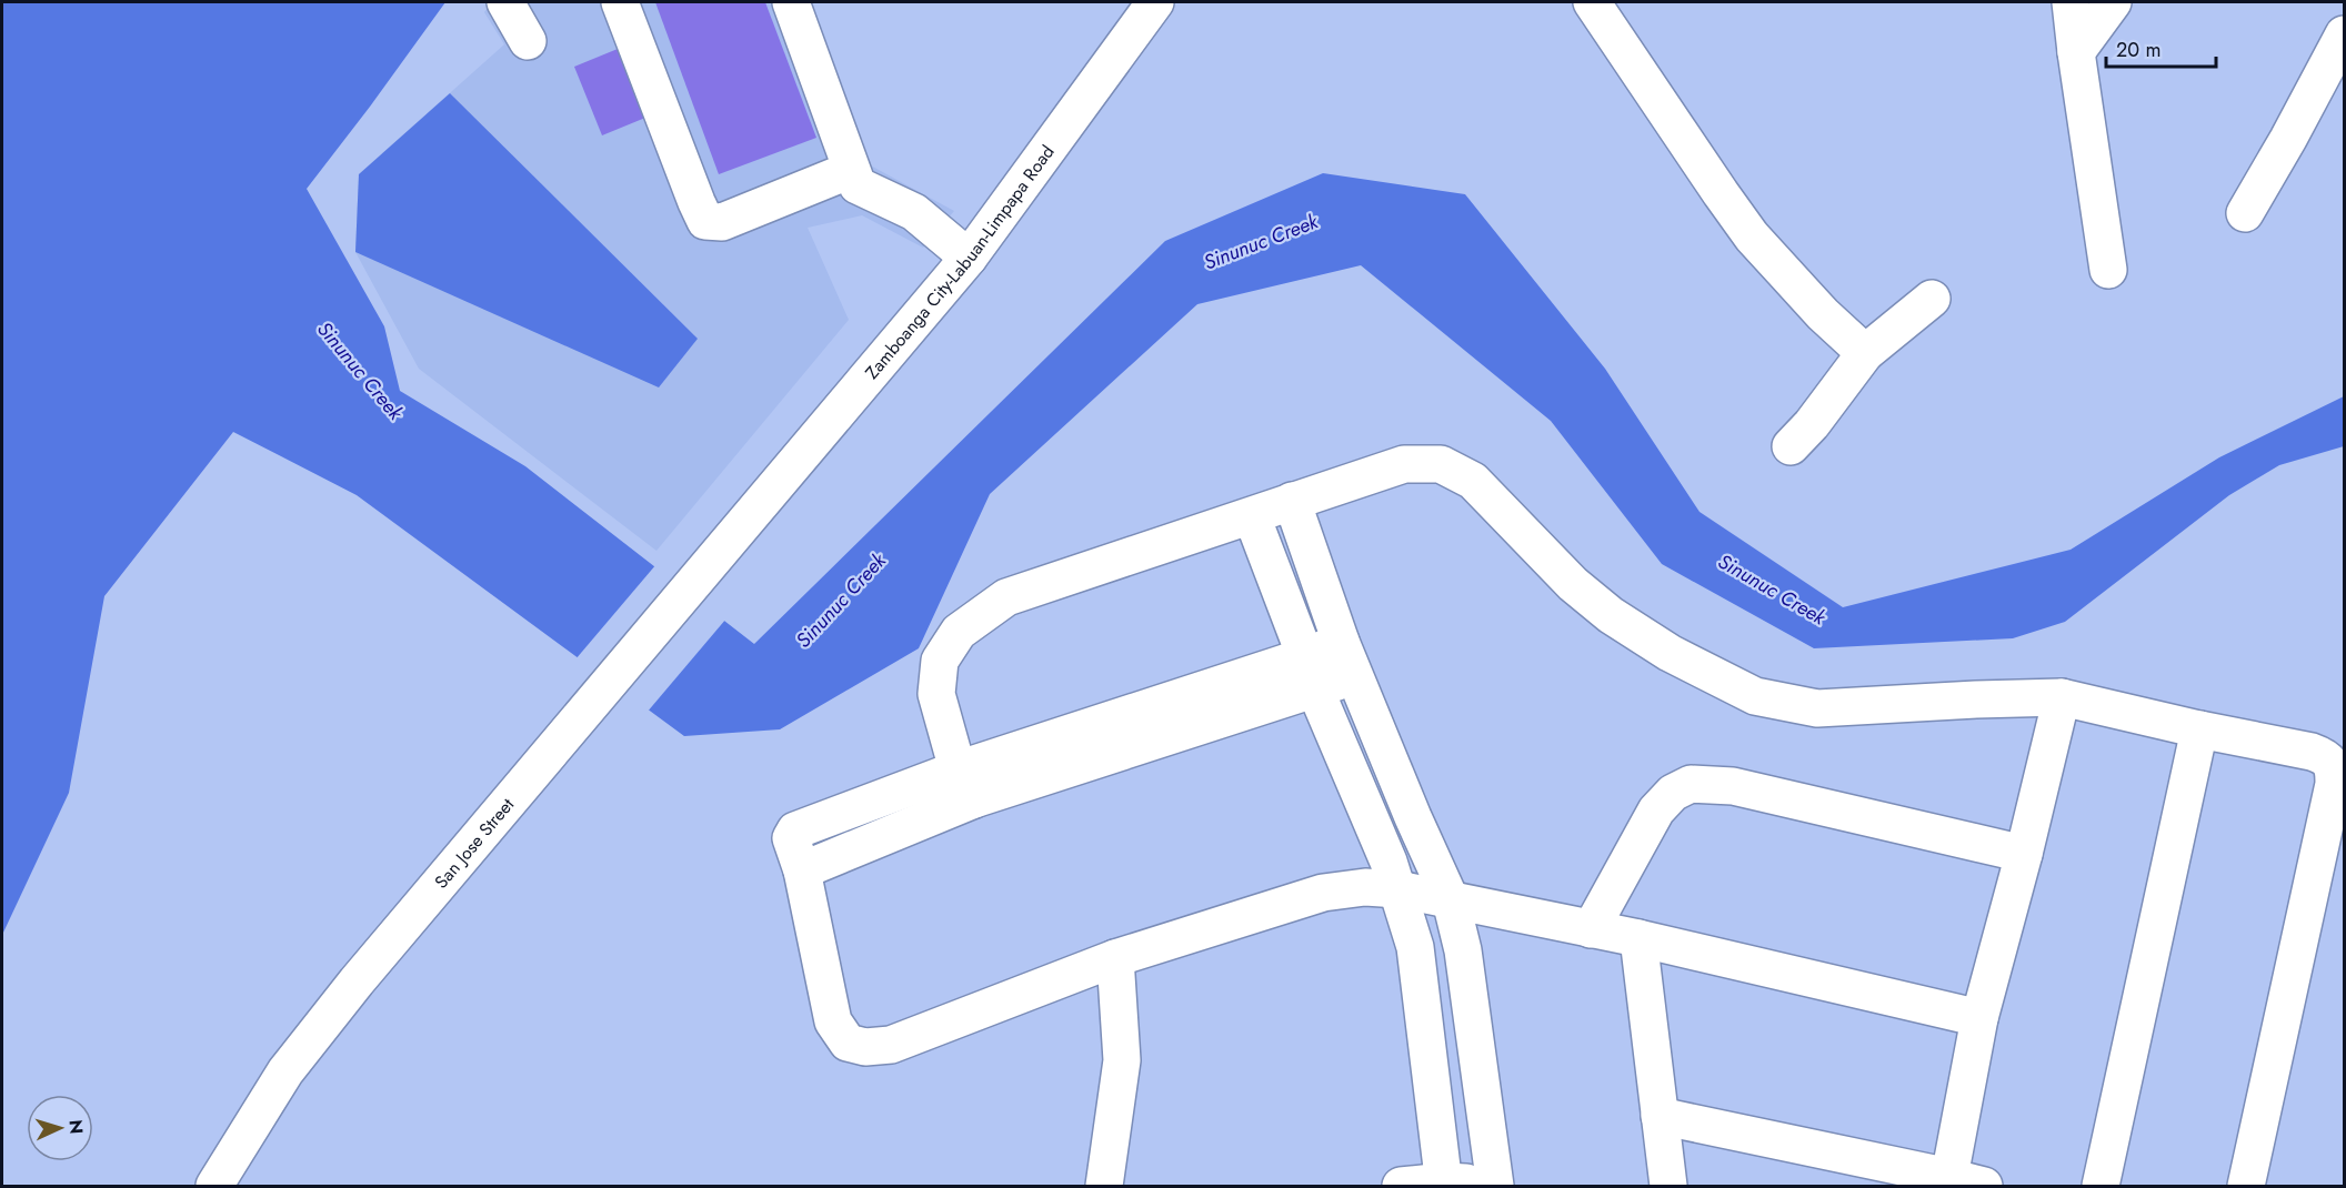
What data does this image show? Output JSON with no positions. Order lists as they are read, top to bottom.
{
  "streets": {
    "street": ["Zamboanga City-Labuan-Limpapa Road", "San Jose Street"]
  },
  "crossings": [
    ["Zamboanga City-Labuan-Limpapa Road", "San Jose Street"]
  ],
  "water": ["Sinunuc Creek"],
  "scale_bar": "20 m",
  "north": "right"
}
